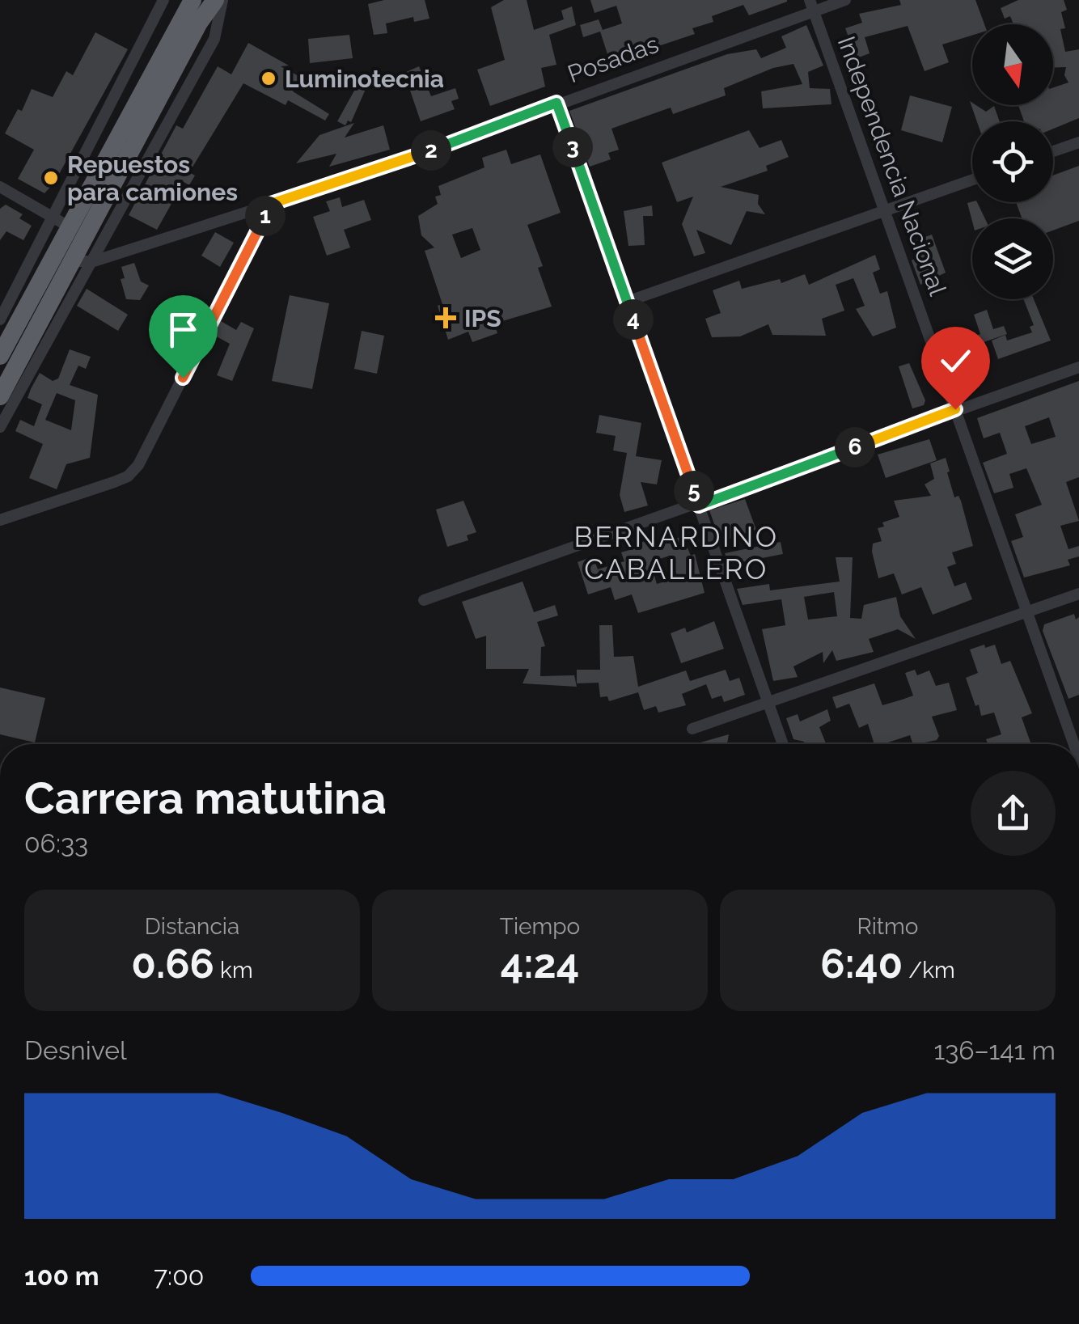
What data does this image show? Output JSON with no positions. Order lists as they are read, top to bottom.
{
  "streets": {
    "street": ["Posadas", "Independencia Nacional"]
  },
  "crossings": [
    ["Posadas", "Independencia Nacional"]
  ],
  "districts": ["BERNARDINO CABALLERO"],
  "places": {
    "other": ["Luminotecnia", "Repuestos para camiones"],
    "health": ["IPS"]
  },
  "north": "bottom",
  "page": {
    "pins": [
      "3",
      "2",
      "1",
      "4",
      "6",
      "5"
    ],
    "heading": ["Carrera matutina", "06:33"],
    "stats": [
      ["Distancia", "0.66 km"],
      ["Tiempo", "4:24"],
      ["Ritmo", "6:40 /km"]
    ],
    "chart": ["Desnivel", "136–141 m"],
    "list": [
      {
        "name": "100 m",
        "note": "7:00"
      }
    ]
  }
}
